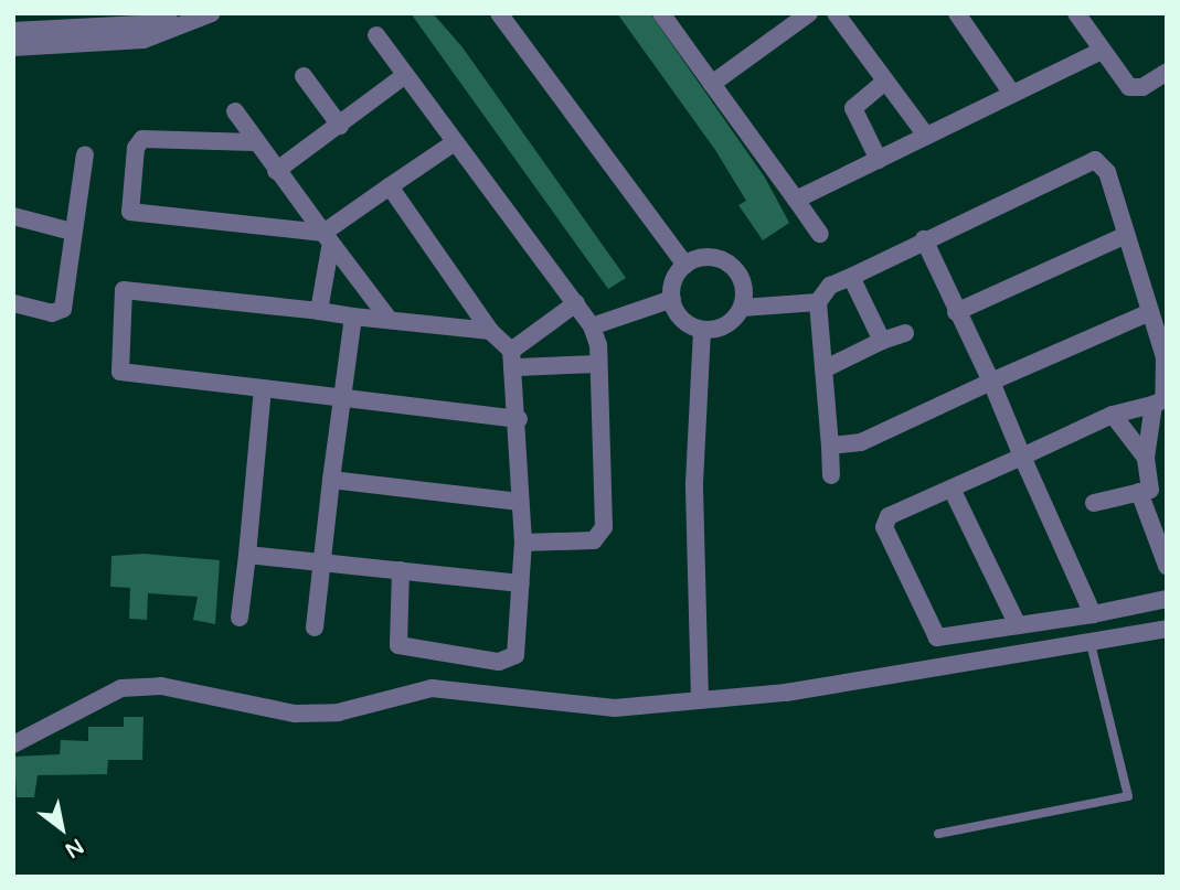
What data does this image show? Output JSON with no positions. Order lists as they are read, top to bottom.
{
  "north": "bottom right"
}
